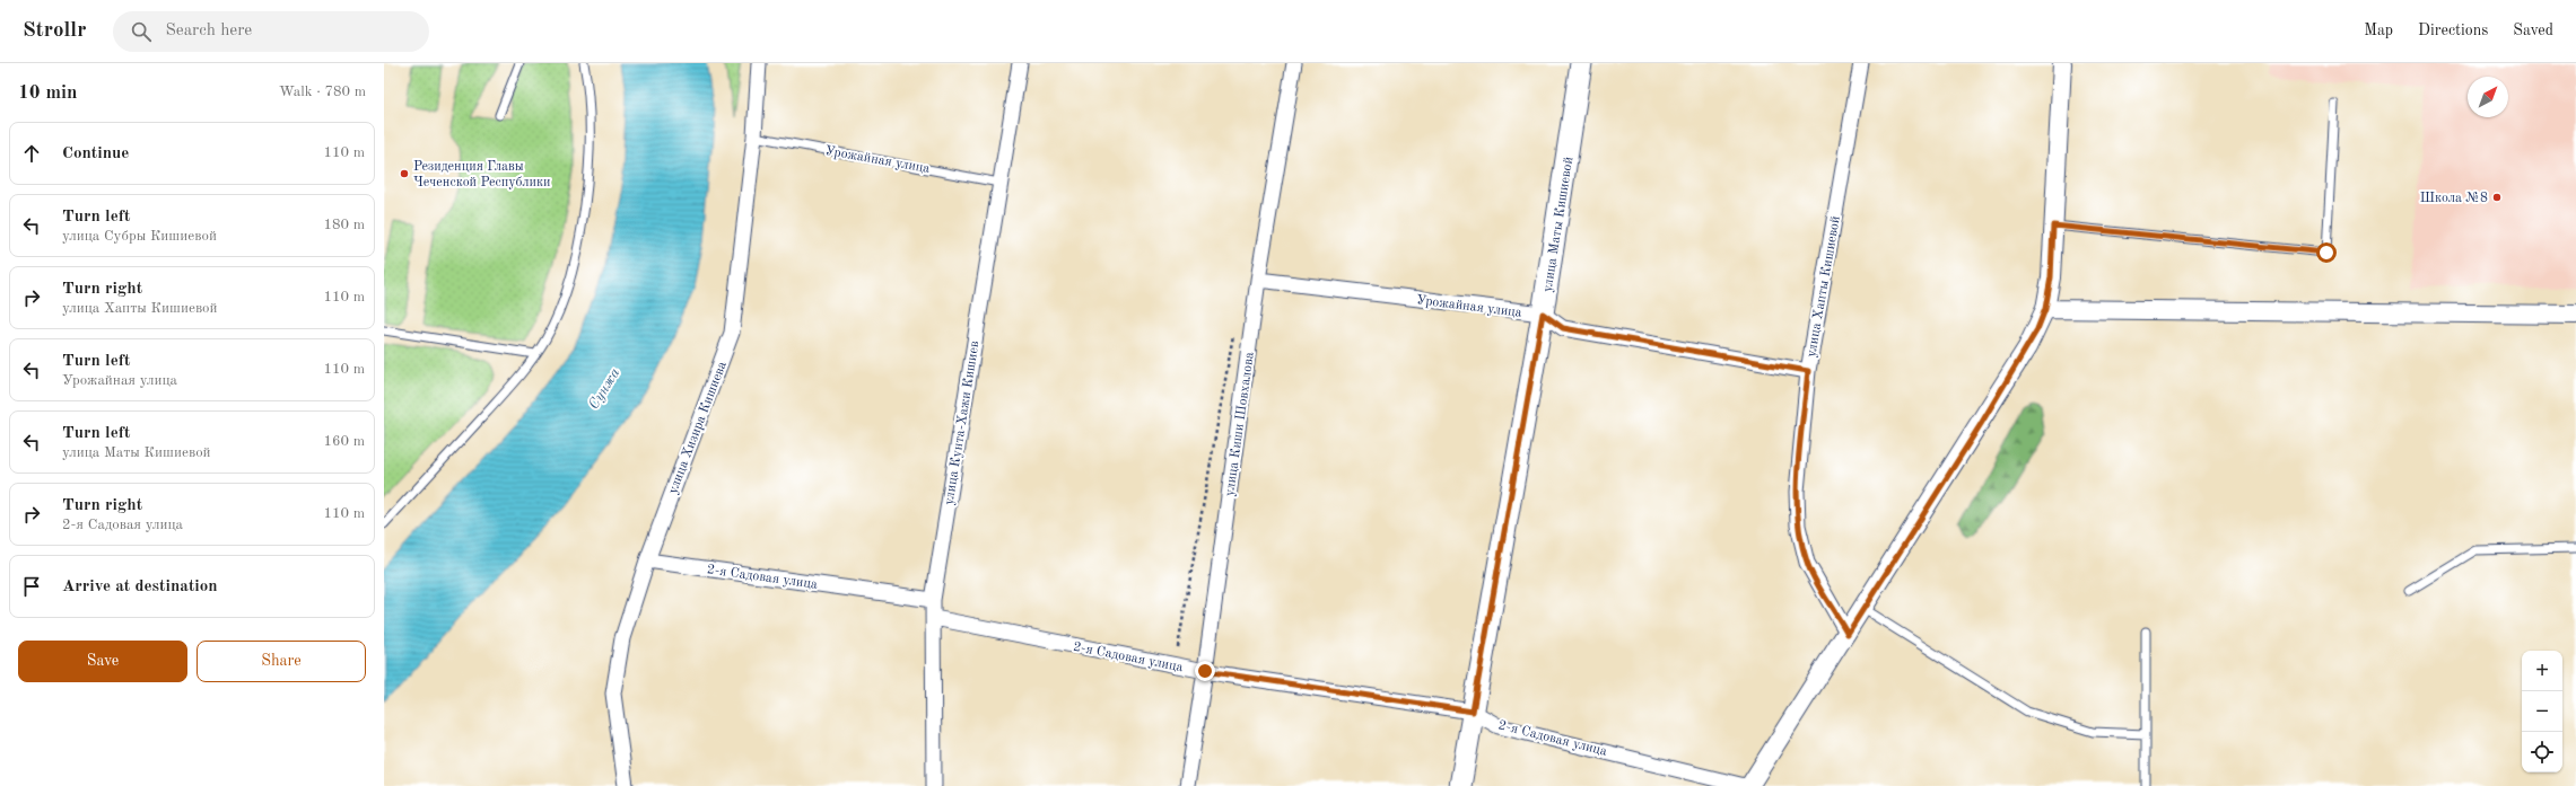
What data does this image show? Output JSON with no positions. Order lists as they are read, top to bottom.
{
  "streets": {
    "main road": ["улица Маты Кишиевой"],
    "street": [
      "Урожайная улица",
      "улица Хапты Кишиевой",
      "улица Кунта-Хажи Кишиев",
      "улица Киши Шовхалова",
      "улица Хизира Кишиева",
      "2-я Садовая улица"
    ]
  },
  "crossings": [
    ["Урожайная улица", "улица Маты Кишиевой"],
    ["Урожайная улица", "улица Хапты Кишиевой"],
    ["Урожайная улица", "улица Кунта-Хажи Кишиев"],
    ["Урожайная улица", "улица Киши Шовхалова"],
    ["Урожайная улица", "улица Хизира Кишиева"],
    ["улица Маты Кишиевой", "2-я Садовая улица"],
    ["улица Кунта-Хажи Кишиев", "2-я Садовая улица"],
    ["улица Киши Шовхалова", "2-я Садовая улица"],
    ["улица Хизира Кишиева", "2-я Садовая улица"]
  ],
  "water": ["Сунжа"],
  "places": ["Резиденция Главы Чеченской Республики", "Школа №8"],
  "north": "top right",
  "page": {
    "header": "Strollr",
    "search": "Search here",
    "nav": ["Map", "Directions", "Saved"],
    "heading": ["10 min", "Walk · 780 m"],
    "list": [
      ["Continue", "110 m"],
      ["Turn left", "улица Субры Кишиевой", "180 m"],
      ["Turn right", "улица Хапты Кишиевой", "110 m"],
      ["Turn left", "Урожайная улица", "110 m"],
      ["Turn left", "улица Маты Кишиевой", "160 m"],
      ["Turn right", "2-я Садовая улица", "110 m"],
      "Arrive at destination"
    ],
    "buttons": ["Save", "Share"],
    "map_buttons": ["+", "−"]
  }
}
